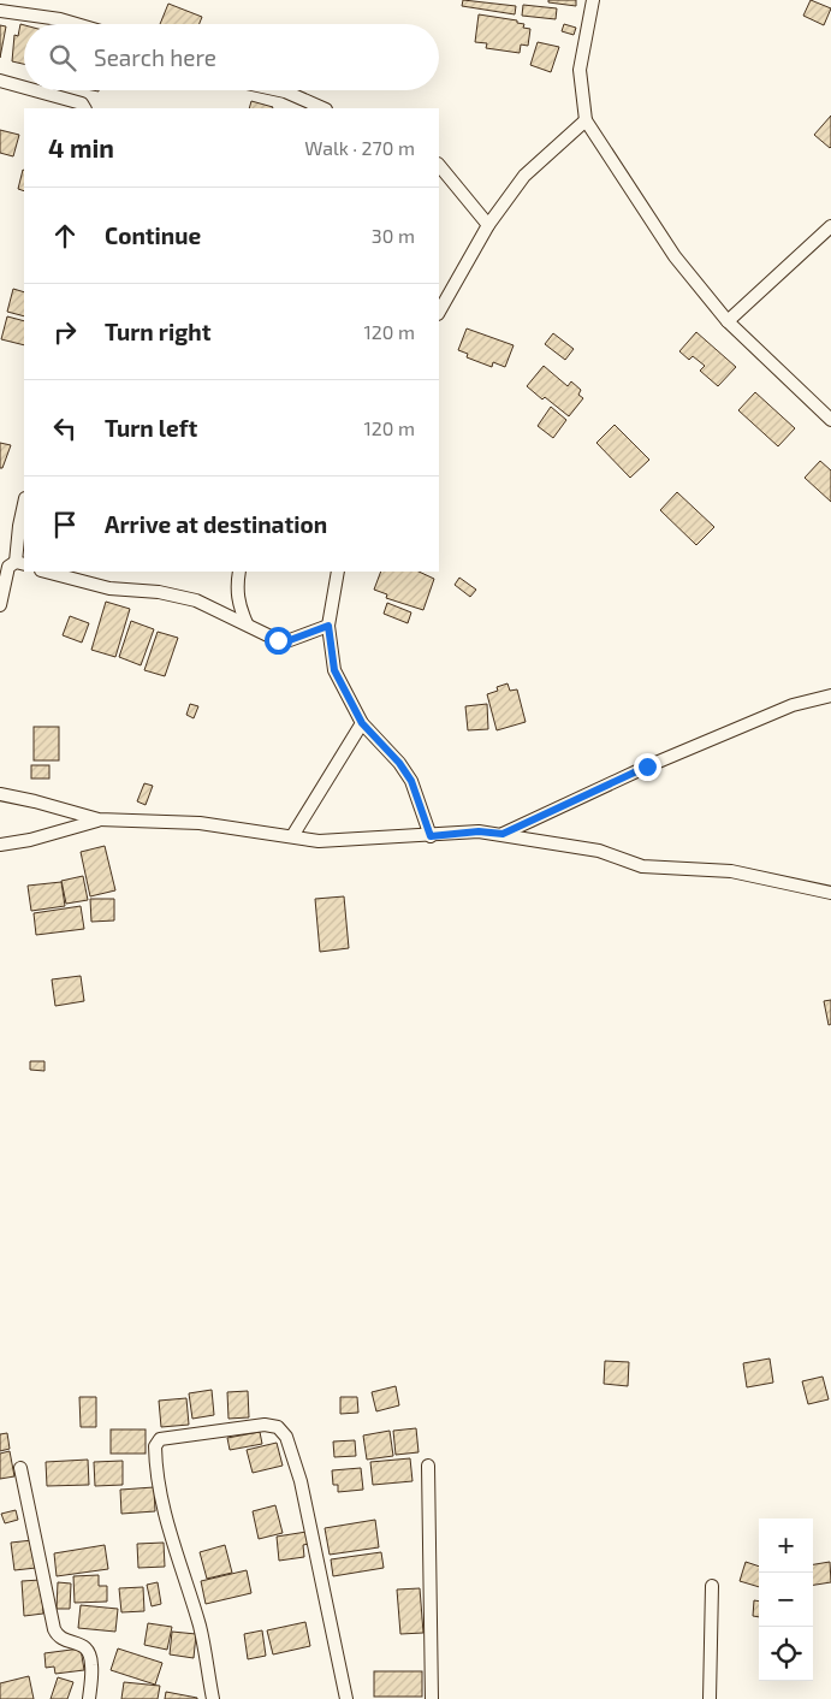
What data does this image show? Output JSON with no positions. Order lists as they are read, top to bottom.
{
  "page": {
    "search": "Search here",
    "heading": ["4 min", "Walk · 270 m"],
    "list": [
      ["Continue", "30 m"],
      ["Turn right", "120 m"],
      ["Turn left", "120 m"],
      "Arrive at destination"
    ],
    "map_buttons": ["+", "−"]
  }
}
